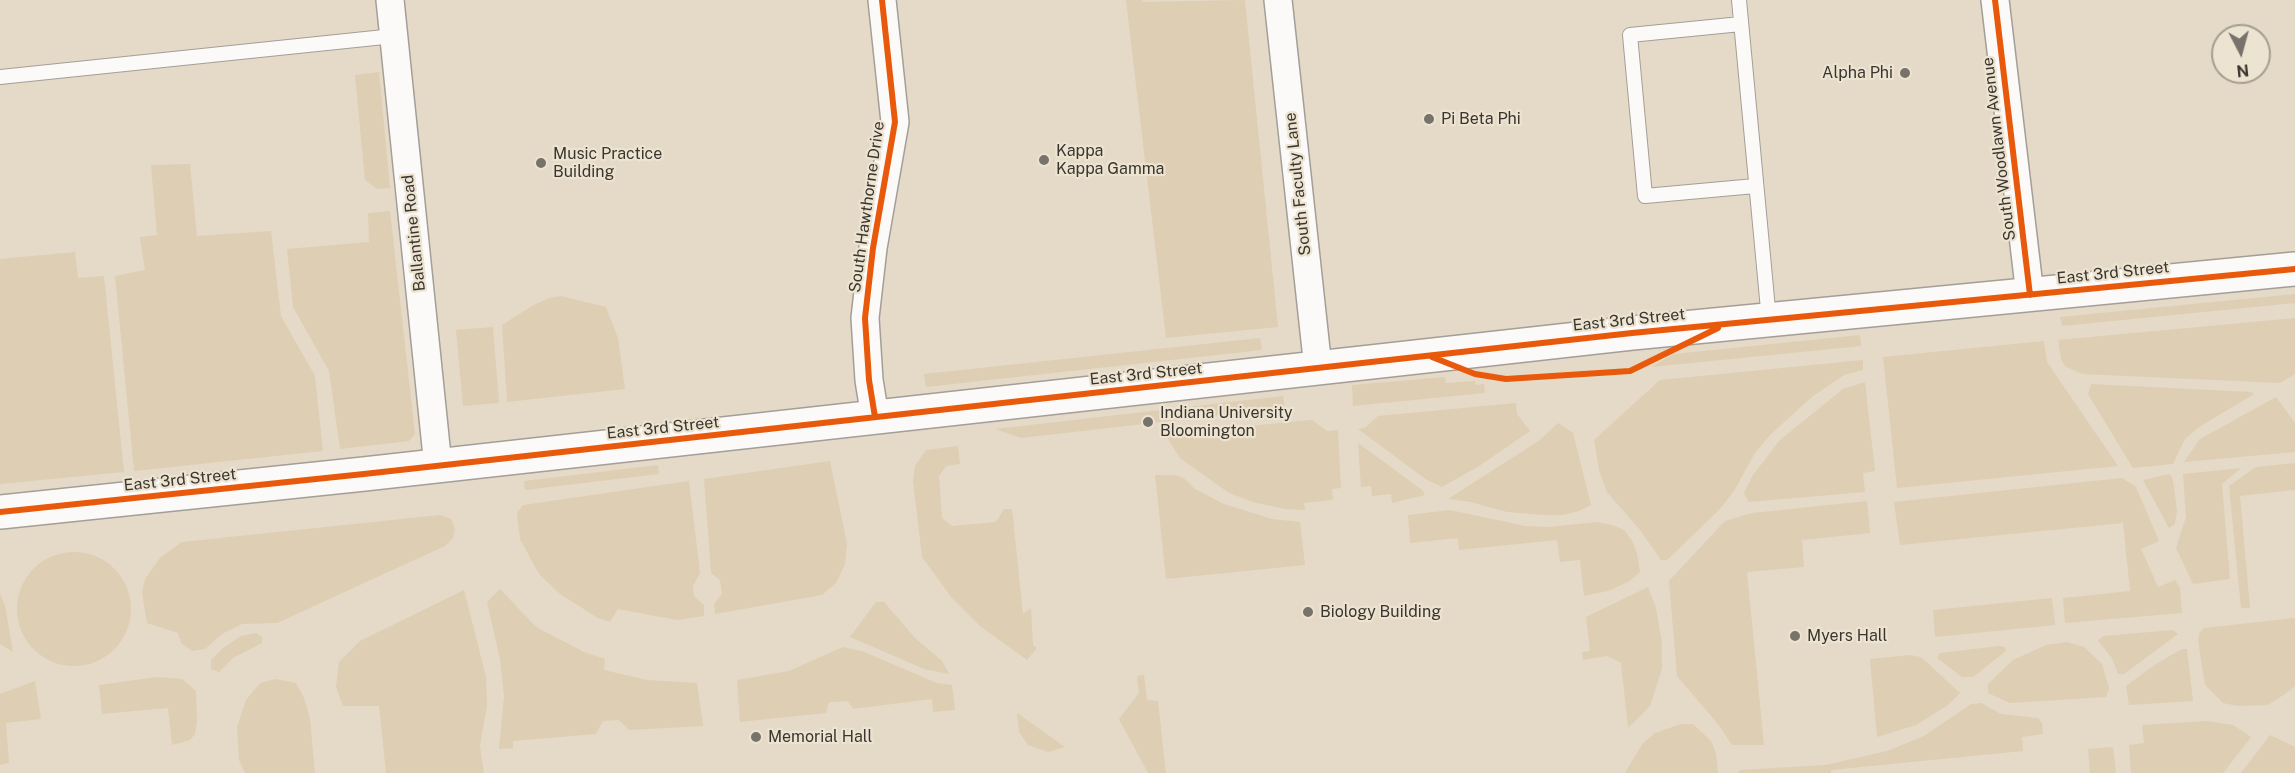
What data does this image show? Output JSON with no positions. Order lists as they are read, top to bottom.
{
  "streets": {
    "main road": ["East 3rd Street"],
    "street": [
      "South Woodlawn Avenue",
      "South Faculty Lane",
      "South Hawthorne Drive",
      "Ballantine Road"
    ]
  },
  "crossings": [
    ["South Woodlawn Avenue", "East 3rd Street"],
    ["South Faculty Lane", "East 3rd Street"],
    ["South Hawthorne Drive", "East 3rd Street"],
    ["Ballantine Road", "East 3rd Street"]
  ],
  "places": [
    "Alpha Phi",
    "Pi Beta Phi",
    "Kappa Kappa Gamma",
    "Music Practice Building",
    "Indiana University Bloomington",
    "Biology Building",
    "Myers Hall",
    "Memorial Hall"
  ],
  "north": "bottom"
}
